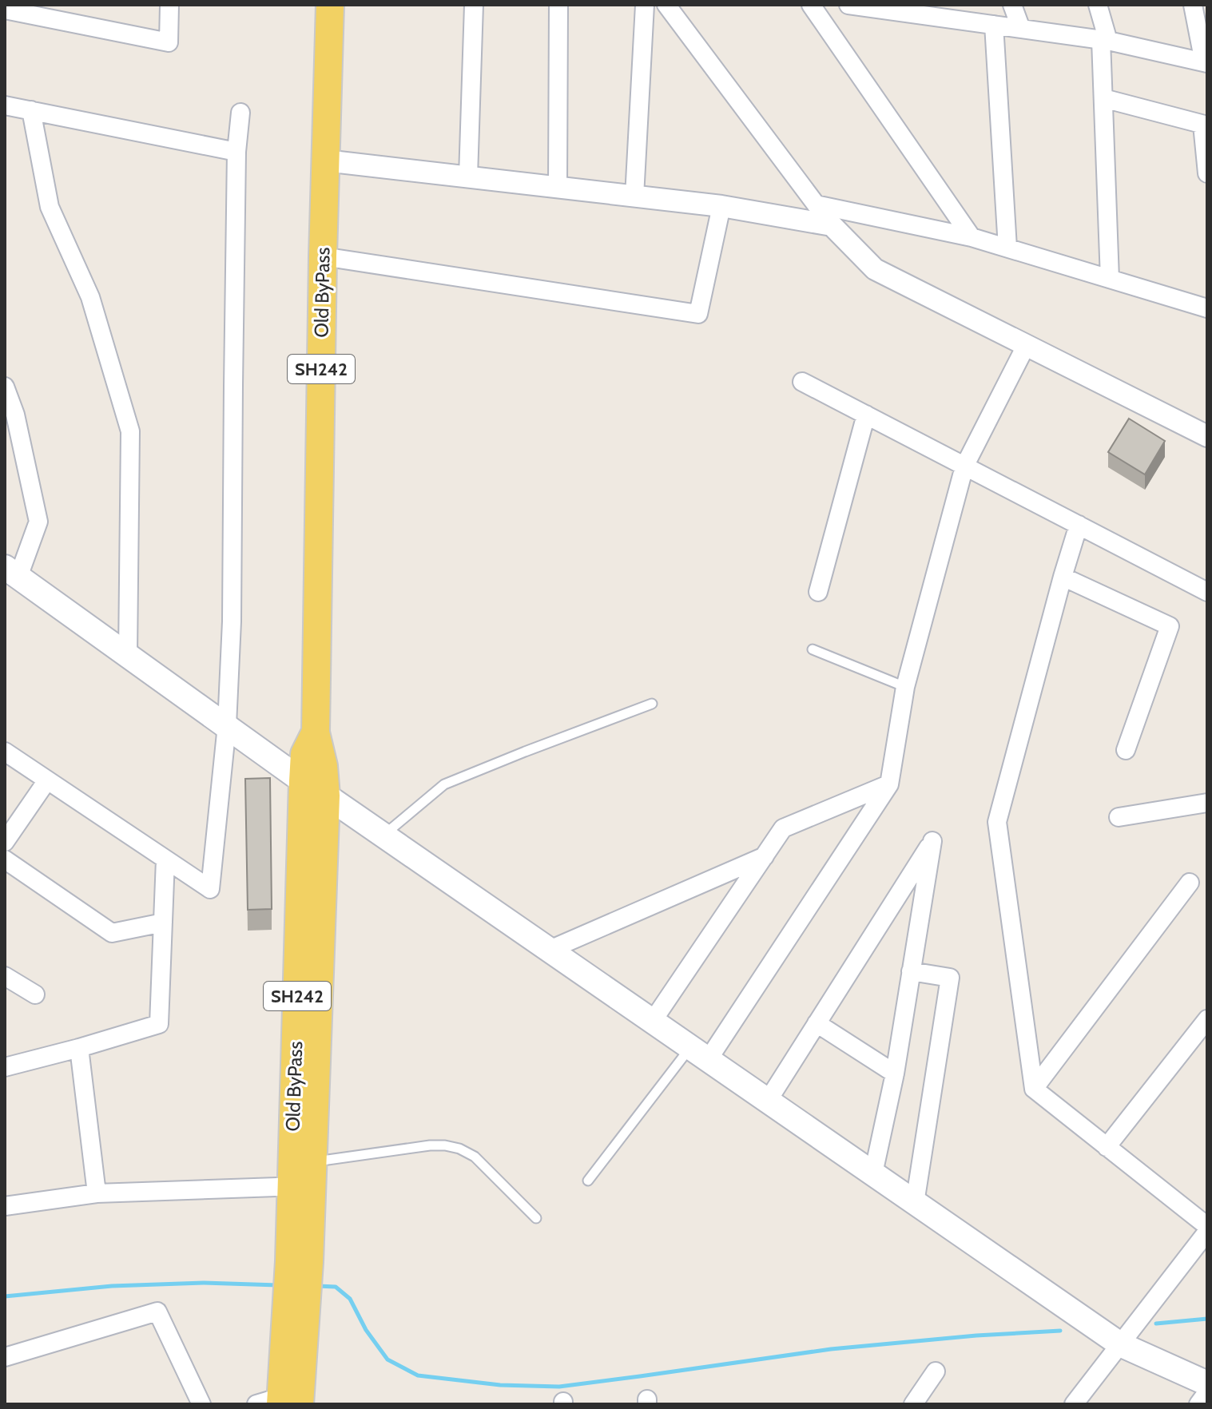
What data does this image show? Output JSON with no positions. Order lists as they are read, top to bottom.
{
  "streets": {
    "main road": ["Old ByPass", "SH242"]
  }
}
